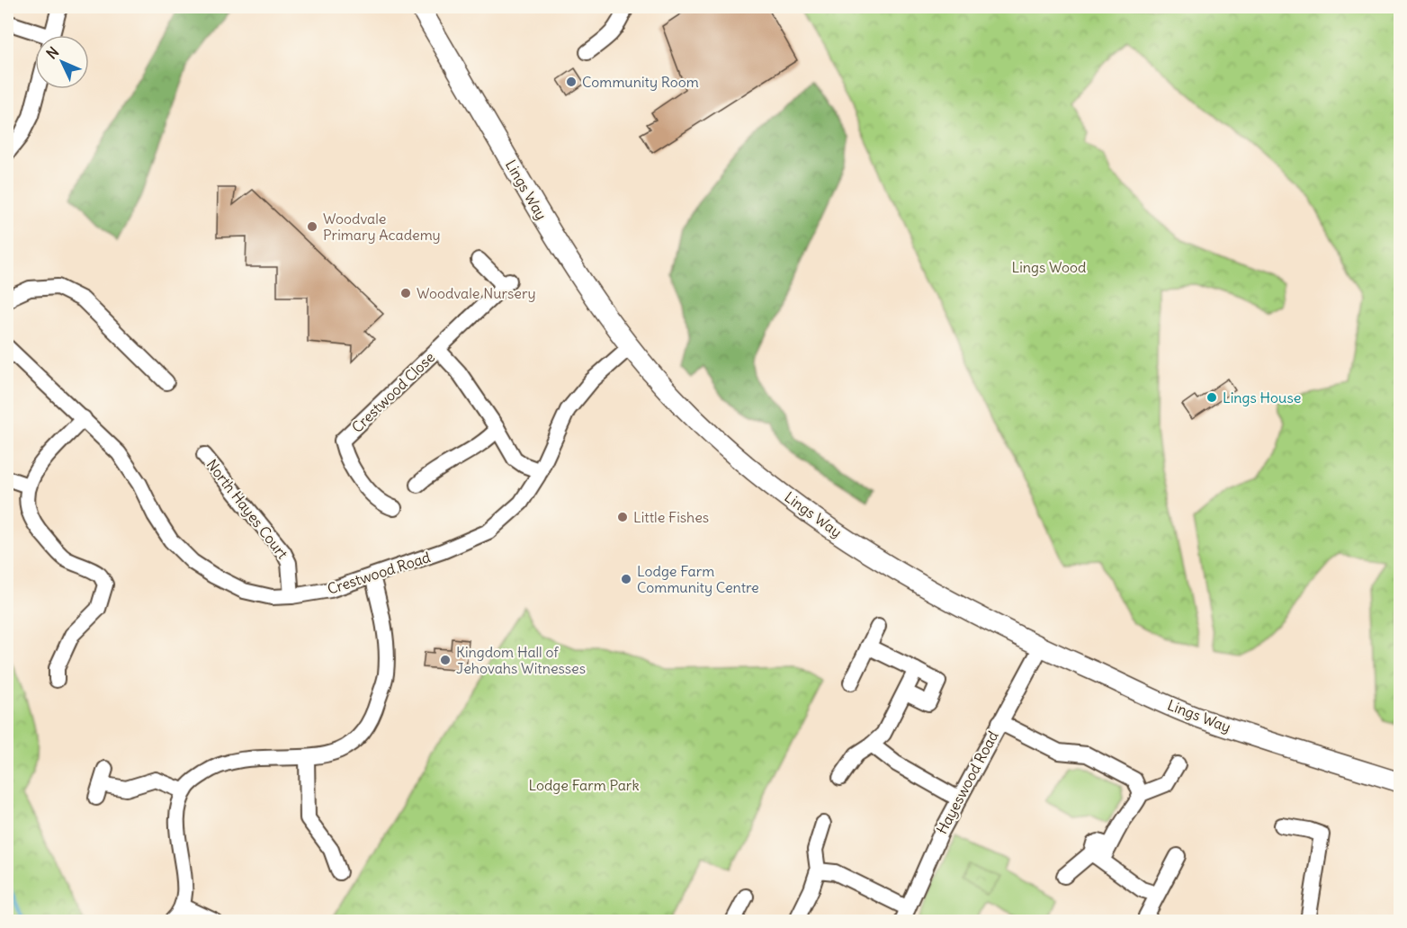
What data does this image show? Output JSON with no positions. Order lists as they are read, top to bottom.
{
  "streets": {
    "street": [
      "Lings Way",
      "Crestwood Close",
      "North Hayes Court",
      "Crestwood Road",
      "Hayeswood Road"
    ]
  },
  "crossings": [
    ["Lings Way", "Crestwood Road"],
    ["Lings Way", "Hayeswood Road"],
    ["Crestwood Close", "Crestwood Road"],
    ["North Hayes Court", "Crestwood Road"]
  ],
  "parks": ["Lings Wood", "Lodge Farm Park"],
  "places": [
    "Community Room",
    "Woodvale Primary Academy",
    "Woodvale Nursery",
    "Lings House",
    "Little Fishes",
    "Lodge Farm Community Centre",
    "Kingdom Hall of Jehovahs Witnesses"
  ],
  "north": "top left"
}
